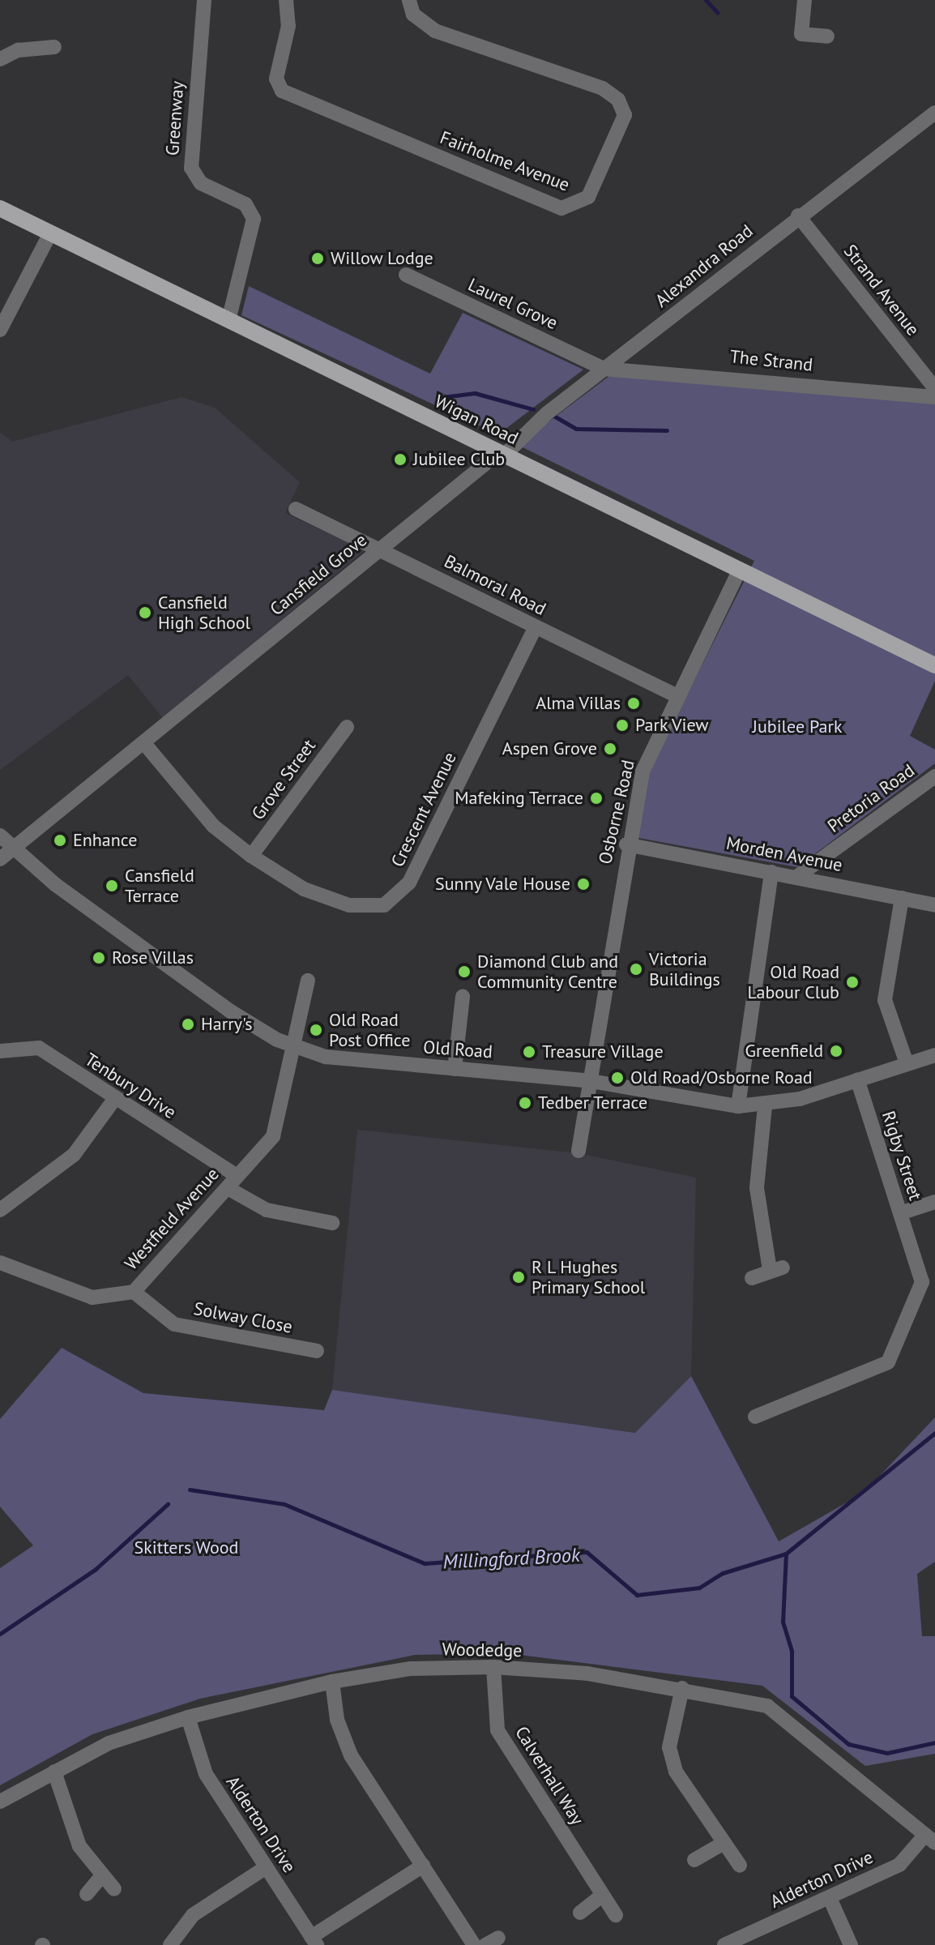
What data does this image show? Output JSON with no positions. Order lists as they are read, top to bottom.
{
  "streets": {
    "main road": ["Wigan Road"],
    "street": [
      "Greenway",
      "Fairholme Avenue",
      "Alexandra Road",
      "Strand Avenue",
      "Laurel Grove",
      "The Strand",
      "Cansfield Grove",
      "Balmoral Road",
      "Grove Street",
      "Pretoria Road",
      "Crescent Avenue",
      "Osborne Road",
      "Morden Avenue",
      "Old Road",
      "Tenbury Drive",
      "Rigby Street",
      "Westfield Avenue",
      "Solway Close",
      "Woodedge",
      "Calverhall Way",
      "Alderton Drive"
    ]
  },
  "crossings": [
    ["Greenway", "Wigan Road"],
    ["Alexandra Road", "Strand Avenue"],
    ["Alexandra Road", "Laurel Grove"],
    ["Alexandra Road", "The Strand"],
    ["Alexandra Road", "Wigan Road"],
    ["Alexandra Road", "Cansfield Grove"],
    ["Laurel Grove", "The Strand"],
    ["Wigan Road", "Cansfield Grove"],
    ["Wigan Road", "Osborne Road"],
    ["Cansfield Grove", "Balmoral Road"],
    ["Cansfield Grove", "Crescent Avenue"],
    ["Cansfield Grove", "Old Road"],
    ["Balmoral Road", "Crescent Avenue"],
    ["Balmoral Road", "Osborne Road"],
    ["Grove Street", "Crescent Avenue"],
    ["Pretoria Road", "Morden Avenue"],
    ["Osborne Road", "Morden Avenue"],
    ["Osborne Road", "Old Road"],
    ["Old Road", "Rigby Street"],
    ["Old Road", "Westfield Avenue"],
    ["Tenbury Drive", "Westfield Avenue"],
    ["Westfield Avenue", "Solway Close"],
    ["Woodedge", "Calverhall Way"],
    ["Woodedge", "Alderton Drive"]
  ],
  "water": ["Millingford Brook"],
  "parks": ["Jubilee Park", "Skitters Wood"],
  "places": [
    "Willow Lodge",
    "Jubilee Club",
    "Cansfield High School",
    "Alma Villas",
    "Park View",
    "Aspen Grove",
    "Mafeking Terrace",
    "Enhance",
    "Sunny Vale House",
    "Cansfield Terrace",
    "Rose Villas",
    "Victoria Buildings",
    "Diamond Club and Community Centre",
    "Old Road Labour Club",
    "Harry's",
    "Old Road Post Office",
    "Greenfield",
    "Treasure Village",
    "Old Road/Osborne Road",
    "Tedber Terrace",
    "R L Hughes Primary School"
  ]
}
